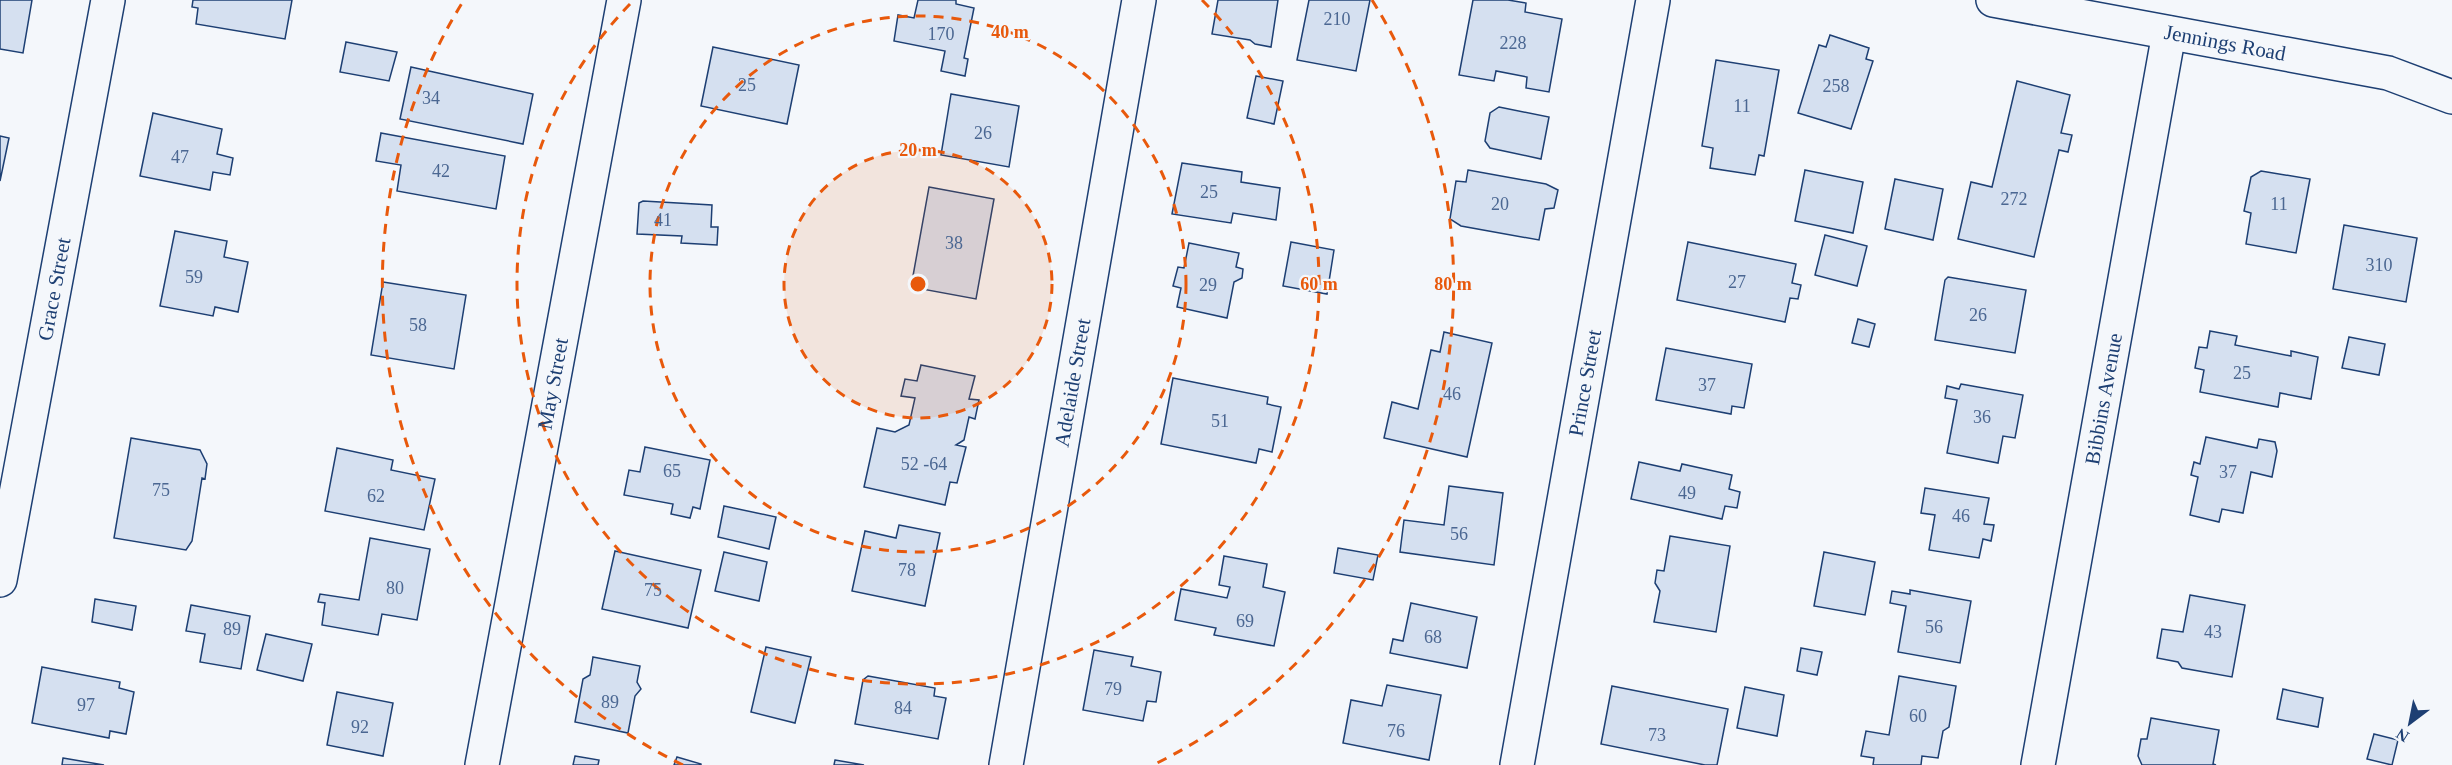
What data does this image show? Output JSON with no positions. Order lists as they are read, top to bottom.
{
  "streets": {
    "street": [
      "Jennings Road",
      "Grace Street",
      "May Street",
      "Adelaide Street",
      "Prince Street",
      "Bibbins Avenue"
    ]
  },
  "crossings": [
    ["Jennings Road", "Bibbins Avenue"]
  ],
  "house_numbers": [
    "210",
    "170",
    "228",
    "25",
    "258",
    "34",
    "11",
    "26",
    "47",
    "42",
    "25",
    "272",
    "20",
    "11",
    "41",
    "38",
    "310",
    "59",
    "27",
    "29",
    "26",
    "58",
    "25",
    "37",
    "46",
    "36",
    "51",
    "52 -64",
    "65",
    "37",
    "75",
    "49",
    "62",
    "46",
    "56",
    "78",
    "80",
    "75",
    "69",
    "56",
    "89",
    "43",
    "68",
    "79",
    "89",
    "97",
    "84",
    "60",
    "92",
    "76",
    "73"
  ],
  "north": "bottom left",
  "rings": [
    "40 m",
    "20 m",
    "60 m",
    "80 m"
  ]
}
